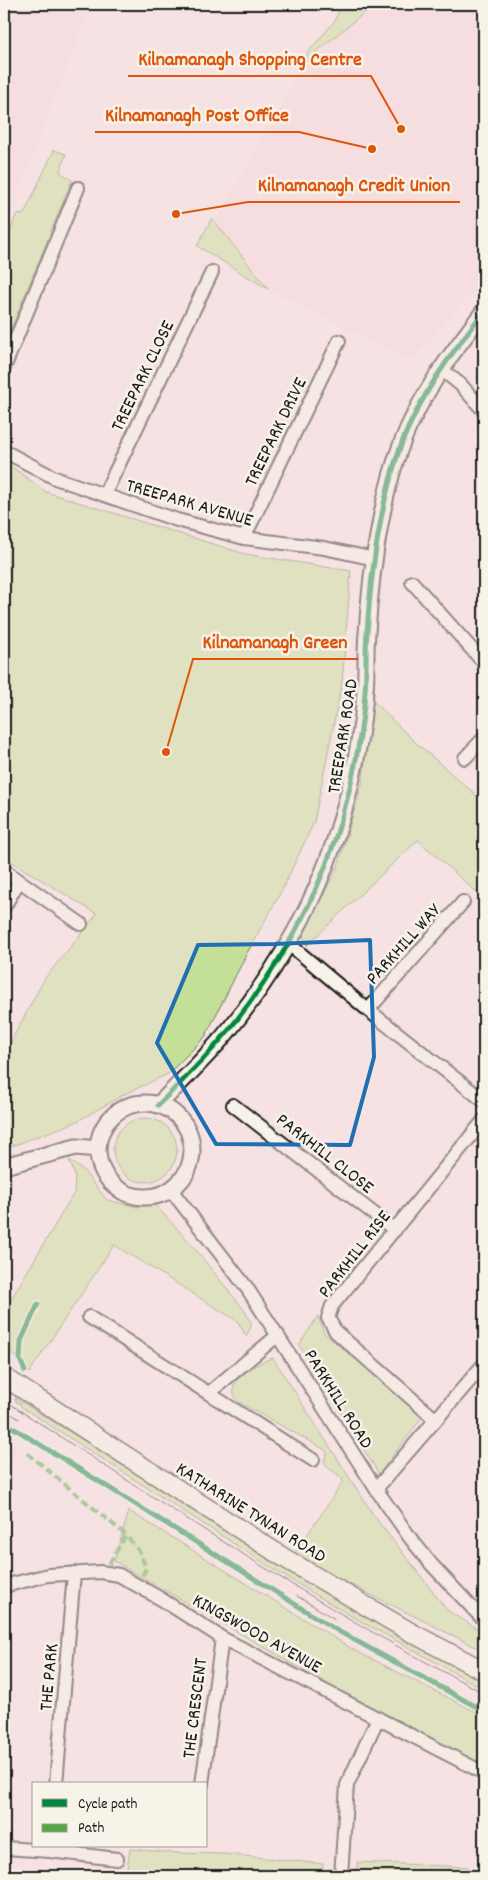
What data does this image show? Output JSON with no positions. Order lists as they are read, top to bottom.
{
  "streets": {
    "main road": ["KATHARINE TYNAN ROAD"],
    "street": [
      "TREEPARK CLOSE",
      "TREEPARK DRIVE",
      "TREEPARK AVENUE",
      "TREEPARK ROAD",
      "PARKHILL WAY",
      "PARKHILL CLOSE",
      "PARKHILL RISE",
      "PARKHILL ROAD",
      "KINGSWOOD AVENUE",
      "THE PARK",
      "THE CRESCENT"
    ]
  },
  "crossings": [
    ["TREEPARK CLOSE", "TREEPARK AVENUE"],
    ["TREEPARK DRIVE", "TREEPARK AVENUE"],
    ["TREEPARK AVENUE", "TREEPARK ROAD"],
    ["TREEPARK ROAD", "PARKHILL WAY"],
    ["TREEPARK ROAD", "PARKHILL ROAD"],
    ["PARKHILL CLOSE", "PARKHILL RISE"],
    ["KINGSWOOD AVENUE", "THE PARK"],
    ["KINGSWOOD AVENUE", "THE CRESCENT"]
  ],
  "places": [
    "Kilnamanagh Shopping Centre",
    "Kilnamanagh Post Office",
    "Kilnamanagh Credit Union",
    "Kilnamanagh Green"
  ],
  "legend": ["Cycle path", "Path"]
}
